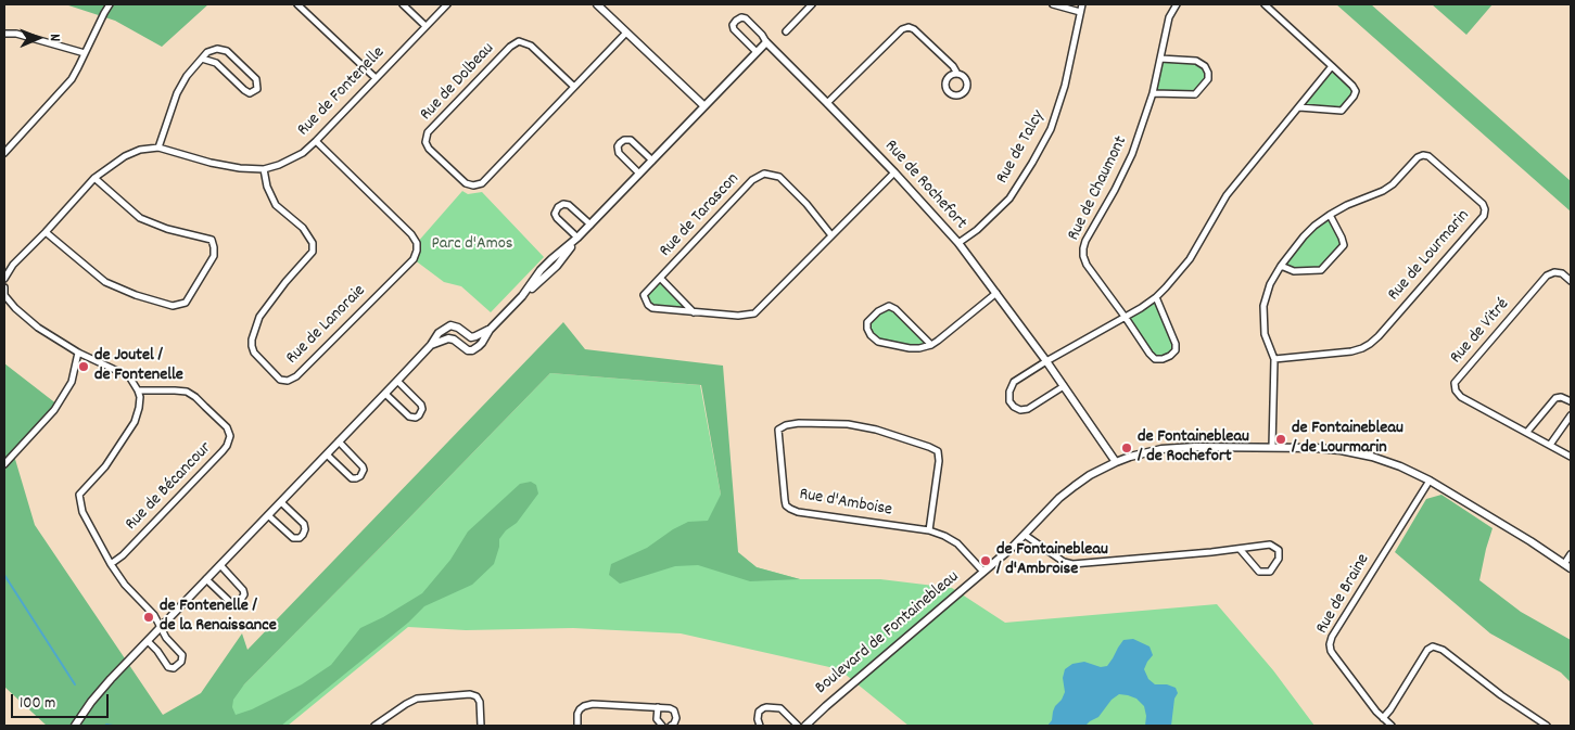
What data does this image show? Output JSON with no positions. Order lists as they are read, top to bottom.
{
  "streets": {
    "street": [
      "Rue de Dolbeau",
      "Rue de Fontenelle",
      "Rue de Talcy",
      "Rue de Rochefort",
      "Rue de Chaumont",
      "Rue de Tarascon",
      "Rue de Lourmarin",
      "Rue de Lanoraie",
      "Rue de Vitré",
      "Rue de Bécancour",
      "Rue d'Amboise",
      "Rue de Braine",
      "Boulevard de Fontainebleau"
    ]
  },
  "crossings": [
    ["Rue de Fontenelle", "Rue de Lanoraie"],
    ["Rue de Talcy", "Rue de Rochefort"],
    ["Rue de Rochefort", "Rue de Tarascon"],
    ["Rue de Rochefort", "Boulevard de Fontainebleau"],
    ["Rue de Lourmarin", "Boulevard de Fontainebleau"],
    ["Rue d'Amboise", "Boulevard de Fontainebleau"],
    ["Rue de Braine", "Boulevard de Fontainebleau"]
  ],
  "parks": ["Parc d'Amos"],
  "places": [
    "de Joutel / de Fontenelle",
    "de Fontainebleau / de Lourmarin",
    "de Fontainebleau / de Rochefort",
    "de Fontainebleau / d'Ambroise",
    "de Fontenelle / de la Renaissance"
  ],
  "scale_bar": "100 m",
  "north": "right"
}
